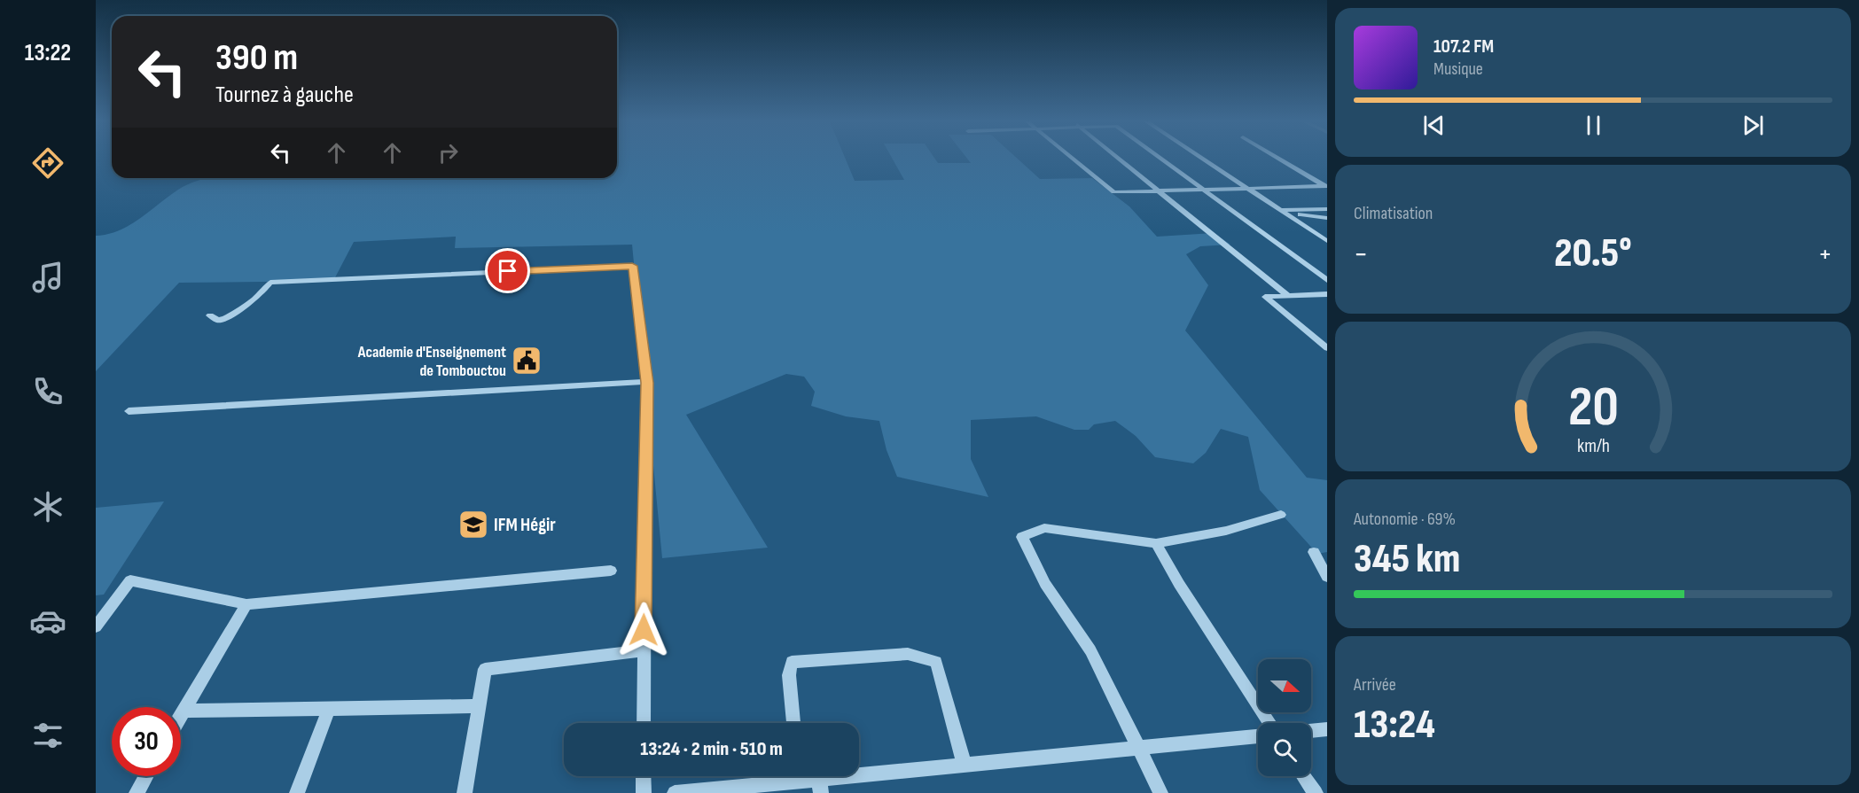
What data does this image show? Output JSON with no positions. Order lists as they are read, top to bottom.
{
  "places": {
    "public building": ["Academie d'Enseignement de Tombouctou"],
    "school or university": ["IFM Hégir"]
  },
  "north": "right",
  "page": {
    "tabs": "13:22",
    "turn": ["390 m", "Tournez à gauche"],
    "song": ["107.2 FM", "Musique"],
    "tile": [
      "Climatisation",
      ["Autonomie · 69%", "345 km"],
      ["Arrivée", "13:24"]
    ],
    "heat": ["−", "20.5°", "+"],
    "limit": "30",
    "trip": "13:24 · 2 min · 510 m",
    "gauge": ["20", "km/h"]
  }
}
